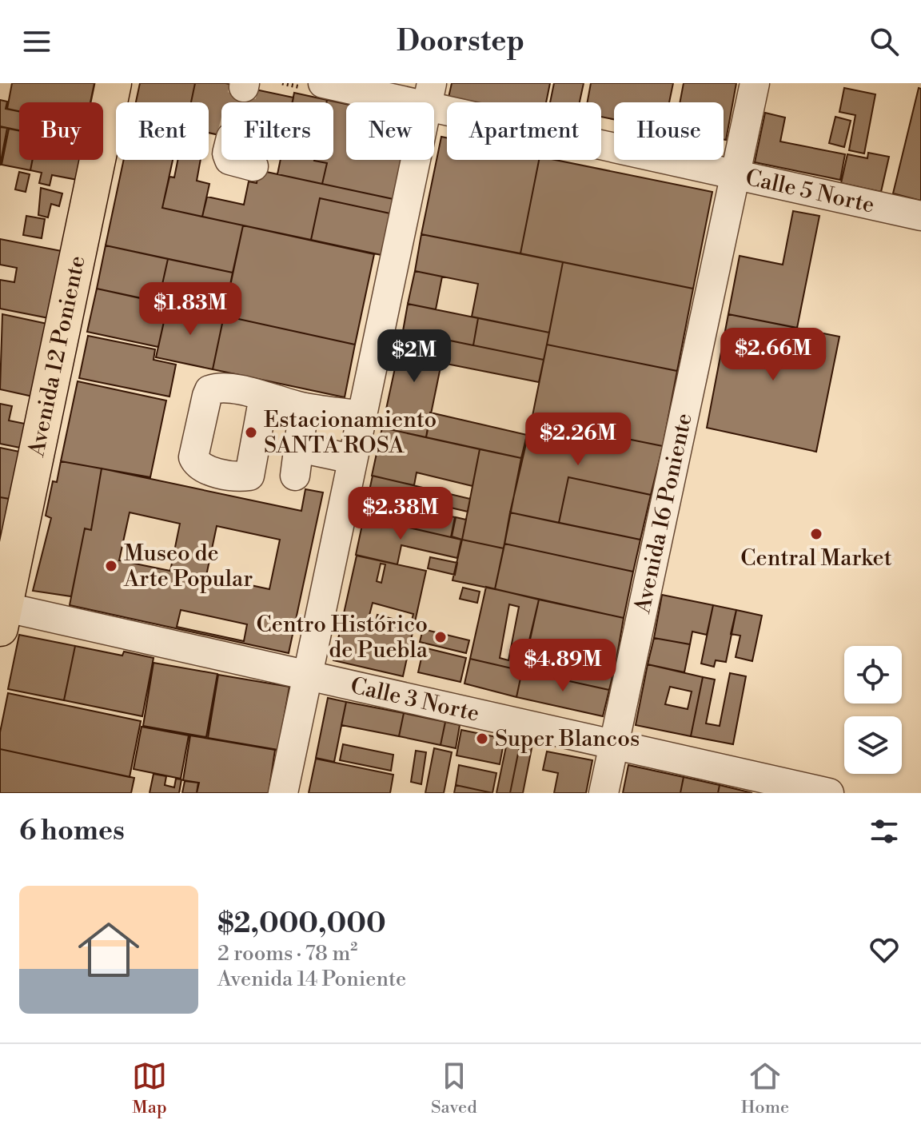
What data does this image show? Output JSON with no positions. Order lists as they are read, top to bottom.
{
  "streets": {
    "main road": ["Avenida 12 Poniente"],
    "street": ["Calle 5 Norte", "Avenida 16 Poniente", "Calle 3 Norte"]
  },
  "crossings": [
    ["Calle 5 Norte", "Avenida 16 Poniente"],
    ["Avenida 12 Poniente", "Calle 3 Norte"],
    ["Avenida 16 Poniente", "Calle 3 Norte"]
  ],
  "places": [
    "Estacionamiento SANTA ROSA",
    "Central Market",
    "Museo de Arte Popular",
    "Centro Histórico de Puebla",
    "Super Blancos"
  ],
  "page": {
    "header": "Doorstep",
    "chip": [
      "Buy",
      "Rent",
      "Filters",
      "New",
      "Apartment",
      "House"
    ],
    "price": [
      "$1.83M",
      "$2.66M",
      "$2M",
      "$2.26M",
      "$2.38M",
      "$4.89M"
    ],
    "heading": "6 homes",
    "list": [
      {
        "name": "$2,000,000",
        "note": "2 rooms · 78 m² · Avenida 14 Poniente"
      }
    ],
    "tabs": ["Map", "Saved", "Home"]
  }
}
